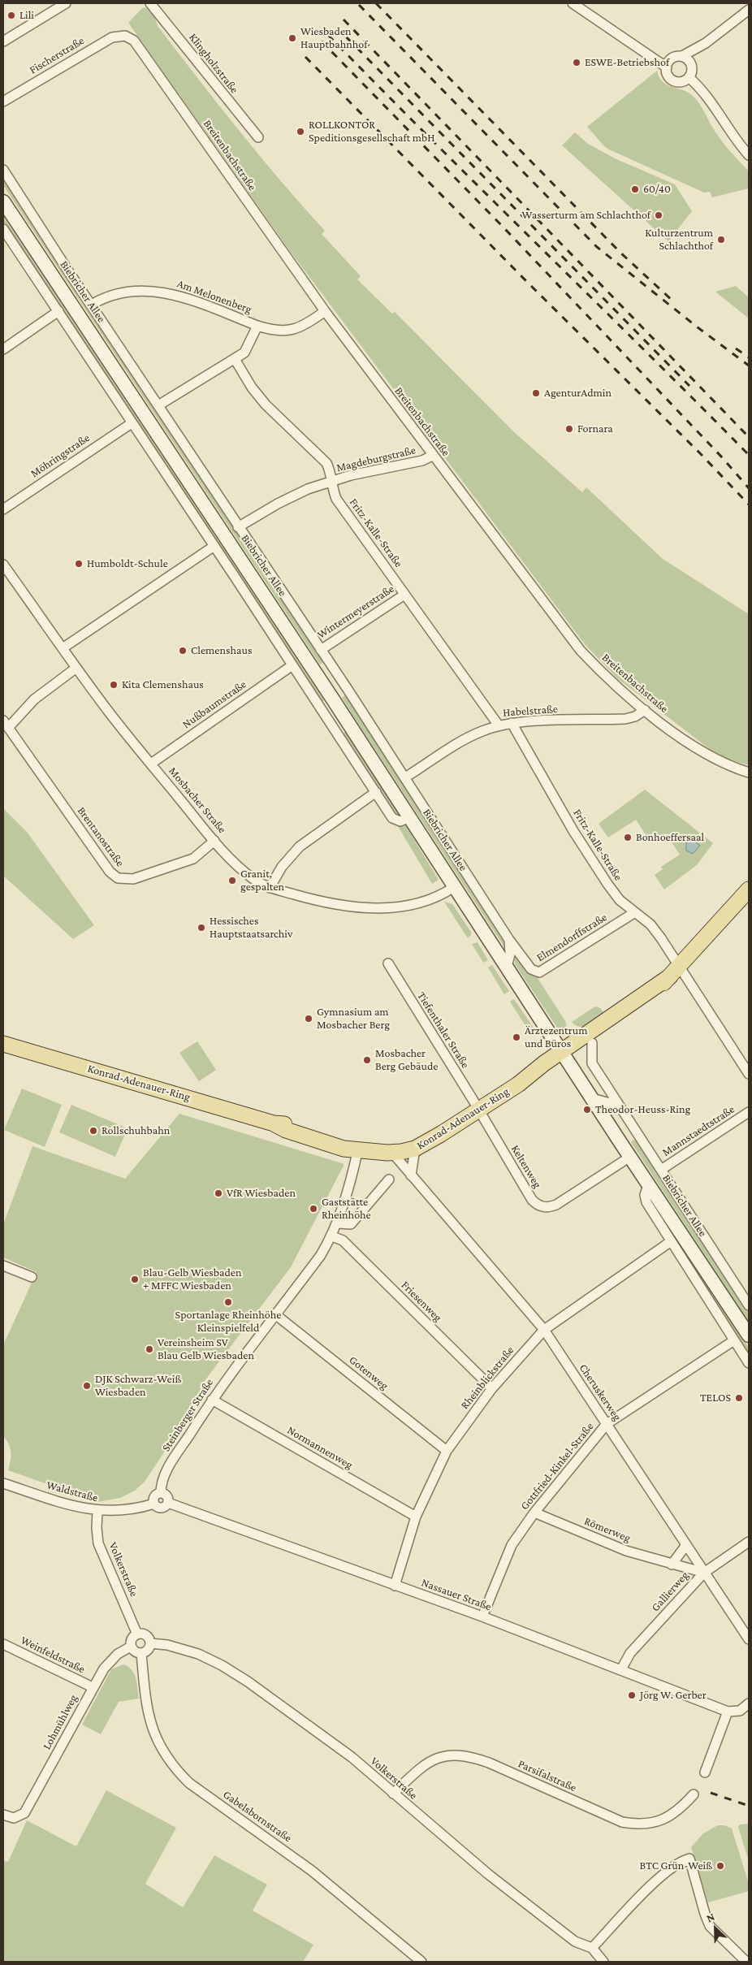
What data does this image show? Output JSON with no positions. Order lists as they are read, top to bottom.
{
  "streets": {
    "main road": ["Biebricher Allee", "Konrad-Adenauer-Ring"],
    "street": [
      "Fischerstraße",
      "Klingholzstraße",
      "Breitenbachstraße",
      "Am Melonenberg",
      "Möhringstraße",
      "Magdeburgstraße",
      "Fritz-Kalle-Straße",
      "Wintermeyerstraße",
      "Nußbaumstraße",
      "Habelstraße",
      "Mosbacher Straße",
      "Brentanostraße",
      "Elmendorffstraße",
      "Tiefenthaler Straße",
      "Mannstaedtstraße",
      "Keltenweg",
      "Friesenweg",
      "Gotenweg",
      "Rheinblickstraße",
      "Cheruskerweg",
      "Steinberger Straße",
      "Normannenweg",
      "Gottfried-Kinkel-Straße",
      "Waldstraße",
      "Römerweg",
      "Volkerstraße",
      "Gallierweg",
      "Nassauer Straße",
      "Weinfeldstraße",
      "Lohmühlweg",
      "Parsifalstraße",
      "Gabelsbornstraße"
    ]
  },
  "crossings": [
    ["Fischerstraße", "Breitenbachstraße"],
    ["Breitenbachstraße", "Am Melonenberg"],
    ["Breitenbachstraße", "Magdeburgstraße"],
    ["Breitenbachstraße", "Habelstraße"],
    ["Biebricher Allee", "Am Melonenberg"],
    ["Biebricher Allee", "Möhringstraße"],
    ["Biebricher Allee", "Magdeburgstraße"],
    ["Biebricher Allee", "Wintermeyerstraße"],
    ["Biebricher Allee", "Nußbaumstraße"],
    ["Biebricher Allee", "Habelstraße"],
    ["Biebricher Allee", "Mosbacher Straße"],
    ["Biebricher Allee", "Elmendorffstraße"],
    ["Biebricher Allee", "Konrad-Adenauer-Ring"],
    ["Biebricher Allee", "Mannstaedtstraße"],
    ["Biebricher Allee", "Keltenweg"],
    ["Biebricher Allee", "Rheinblickstraße"],
    ["Biebricher Allee", "Gottfried-Kinkel-Straße"],
    ["Magdeburgstraße", "Fritz-Kalle-Straße"],
    ["Fritz-Kalle-Straße", "Wintermeyerstraße"],
    ["Fritz-Kalle-Straße", "Habelstraße"],
    ["Fritz-Kalle-Straße", "Elmendorffstraße"],
    ["Nußbaumstraße", "Mosbacher Straße"],
    ["Mosbacher Straße", "Brentanostraße"],
    ["Tiefenthaler Straße", "Konrad-Adenauer-Ring"],
    ["Tiefenthaler Straße", "Keltenweg"],
    ["Konrad-Adenauer-Ring", "Keltenweg"],
    ["Konrad-Adenauer-Ring", "Cheruskerweg"],
    ["Konrad-Adenauer-Ring", "Steinberger Straße"],
    ["Friesenweg", "Rheinblickstraße"],
    ["Friesenweg", "Steinberger Straße"],
    ["Gotenweg", "Rheinblickstraße"],
    ["Gotenweg", "Steinberger Straße"],
    ["Rheinblickstraße", "Cheruskerweg"],
    ["Rheinblickstraße", "Normannenweg"],
    ["Rheinblickstraße", "Nassauer Straße"],
    ["Cheruskerweg", "Gottfried-Kinkel-Straße"],
    ["Cheruskerweg", "Römerweg"],
    ["Cheruskerweg", "Gallierweg"],
    ["Steinberger Straße", "Normannenweg"],
    ["Steinberger Straße", "Waldstraße"],
    ["Gottfried-Kinkel-Straße", "Römerweg"],
    ["Gottfried-Kinkel-Straße", "Nassauer Straße"],
    ["Waldstraße", "Volkerstraße"],
    ["Waldstraße", "Nassauer Straße"],
    ["Römerweg", "Gallierweg"],
    ["Volkerstraße", "Lohmühlweg"],
    ["Volkerstraße", "Parsifalstraße"],
    ["Volkerstraße", "Gabelsbornstraße"],
    ["Gallierweg", "Nassauer Straße"],
    ["Weinfeldstraße", "Lohmühlweg"],
    ["Lohmühlweg", "Gabelsbornstraße"]
  ],
  "places": [
    "Lili",
    "Wiesbaden Hauptbahnhof",
    "ESWE-Betriebshof",
    "ROLLKONTOR Speditionsgesellschaft mbH",
    "60/40",
    "Wasserturm am Schlachthof",
    "Kulturzentrum Schlachthof",
    "AgenturAdmin",
    "Fornara",
    "Humboldt-Schule",
    "Clemenshaus",
    "Kita Clemenshaus",
    "Bonhoeffersaal",
    "Granit, gespalten",
    "Hessisches Hauptstaatsarchiv",
    "Gymnasium am Mosbacher Berg",
    "Ärztezentrum und Büros",
    "Mosbacher Berg Gebäude",
    "Theodor-Heuss-Ring",
    "Rollschuhbahn",
    "VfR Wiesbaden",
    "Gaststätte Rheinhöhe",
    "Blau-Gelb Wiesbaden + MFFC Wiesbaden",
    "Sportanlage Rheinhöhe Kleinspielfeld",
    "Vereinsheim SV Blau Gelb Wiesbaden",
    "DJK Schwarz-Weiß Wiesbaden",
    "TELOS",
    "Jörg W. Gerber",
    "BTC Grün-Weiß"
  ],
  "north": "top left"
}
